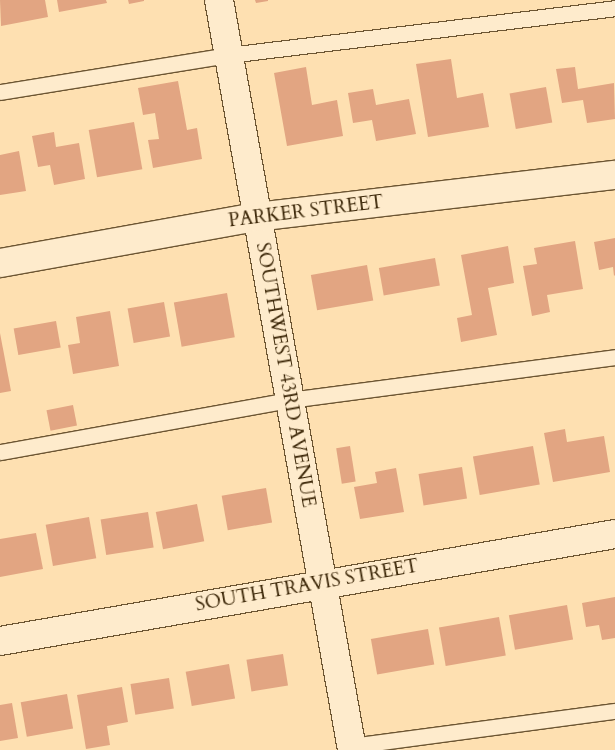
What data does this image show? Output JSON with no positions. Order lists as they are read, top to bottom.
{
  "streets": {
    "street": ["PARKER STREET", "SOUTHWEST 43RD AVENUE", "SOUTH TRAVIS STREET"]
  },
  "crossings": [
    ["PARKER STREET", "SOUTHWEST 43RD AVENUE"],
    ["SOUTHWEST 43RD AVENUE", "SOUTH TRAVIS STREET"]
  ]
}
